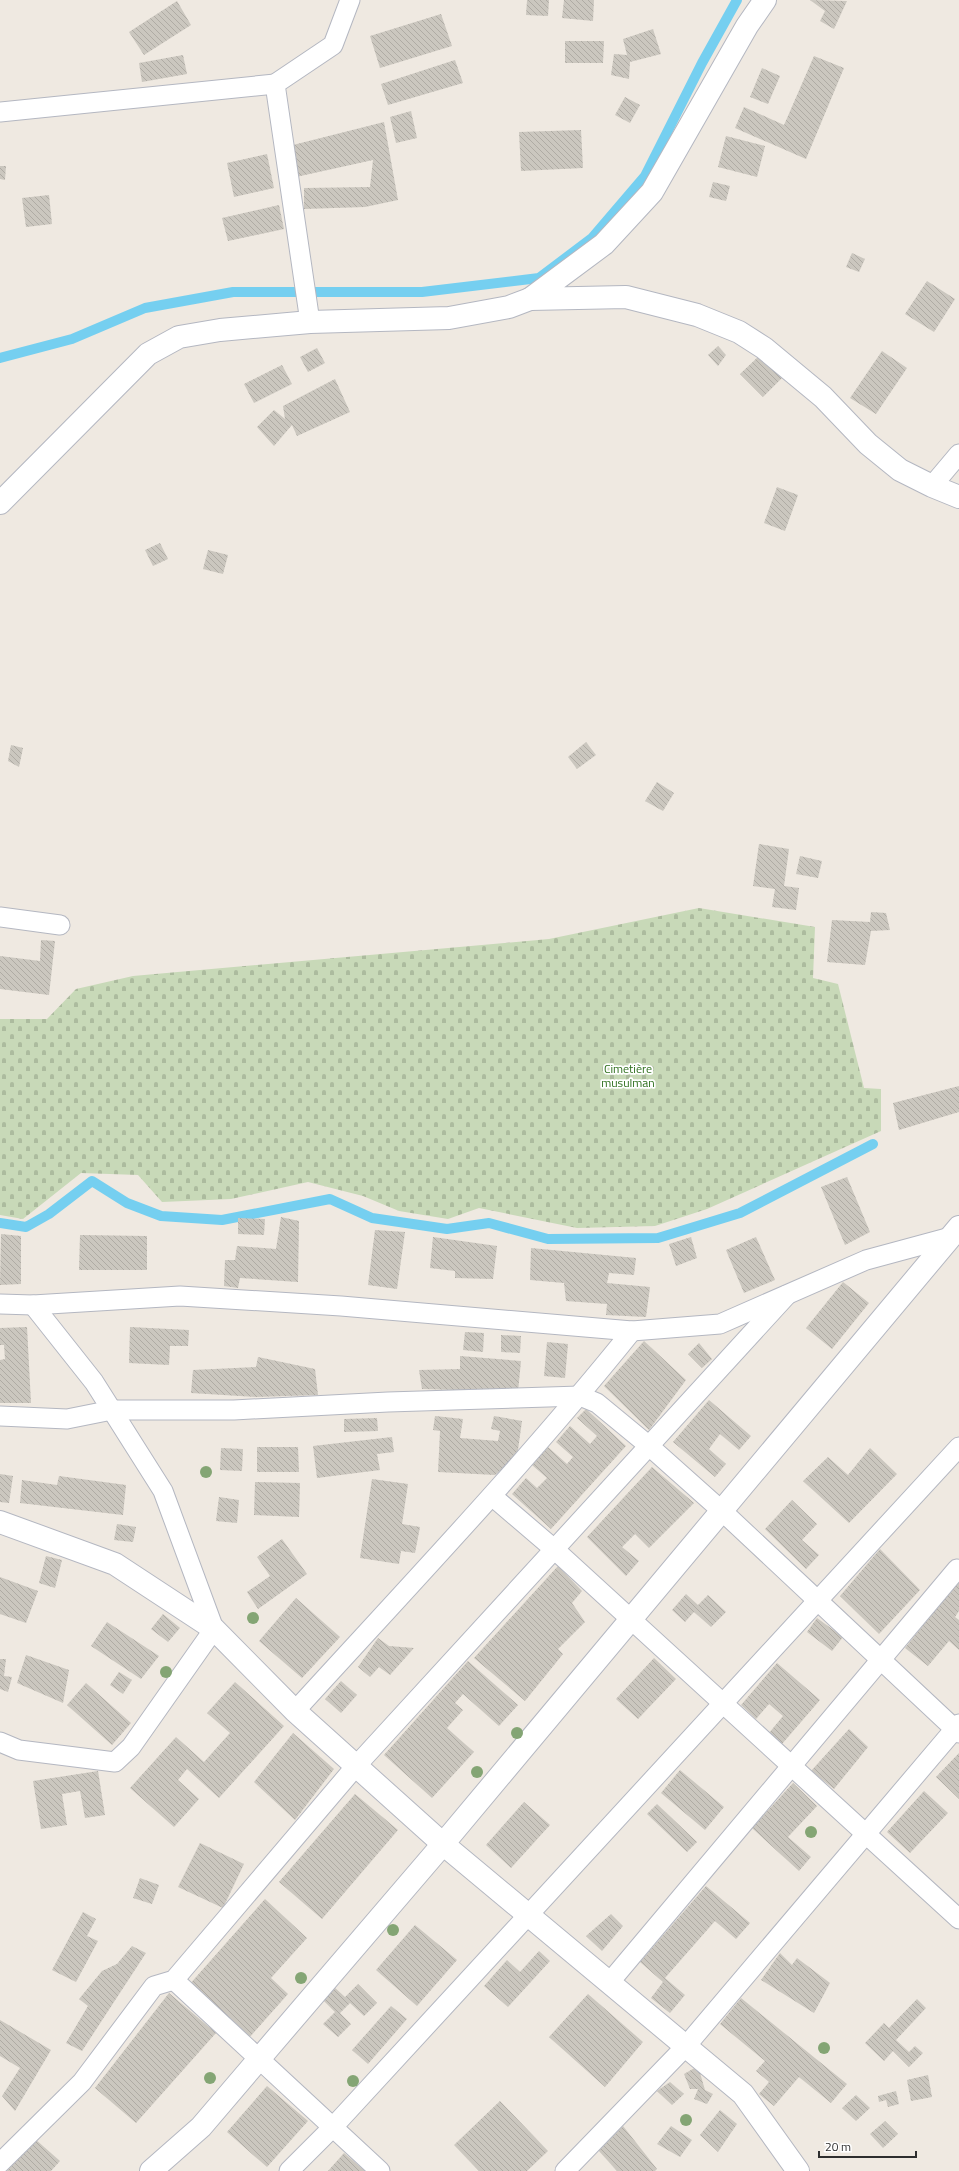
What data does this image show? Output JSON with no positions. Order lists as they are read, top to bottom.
{
  "parks": ["Cimetière musulman"],
  "scale_bar": "20 m"
}
